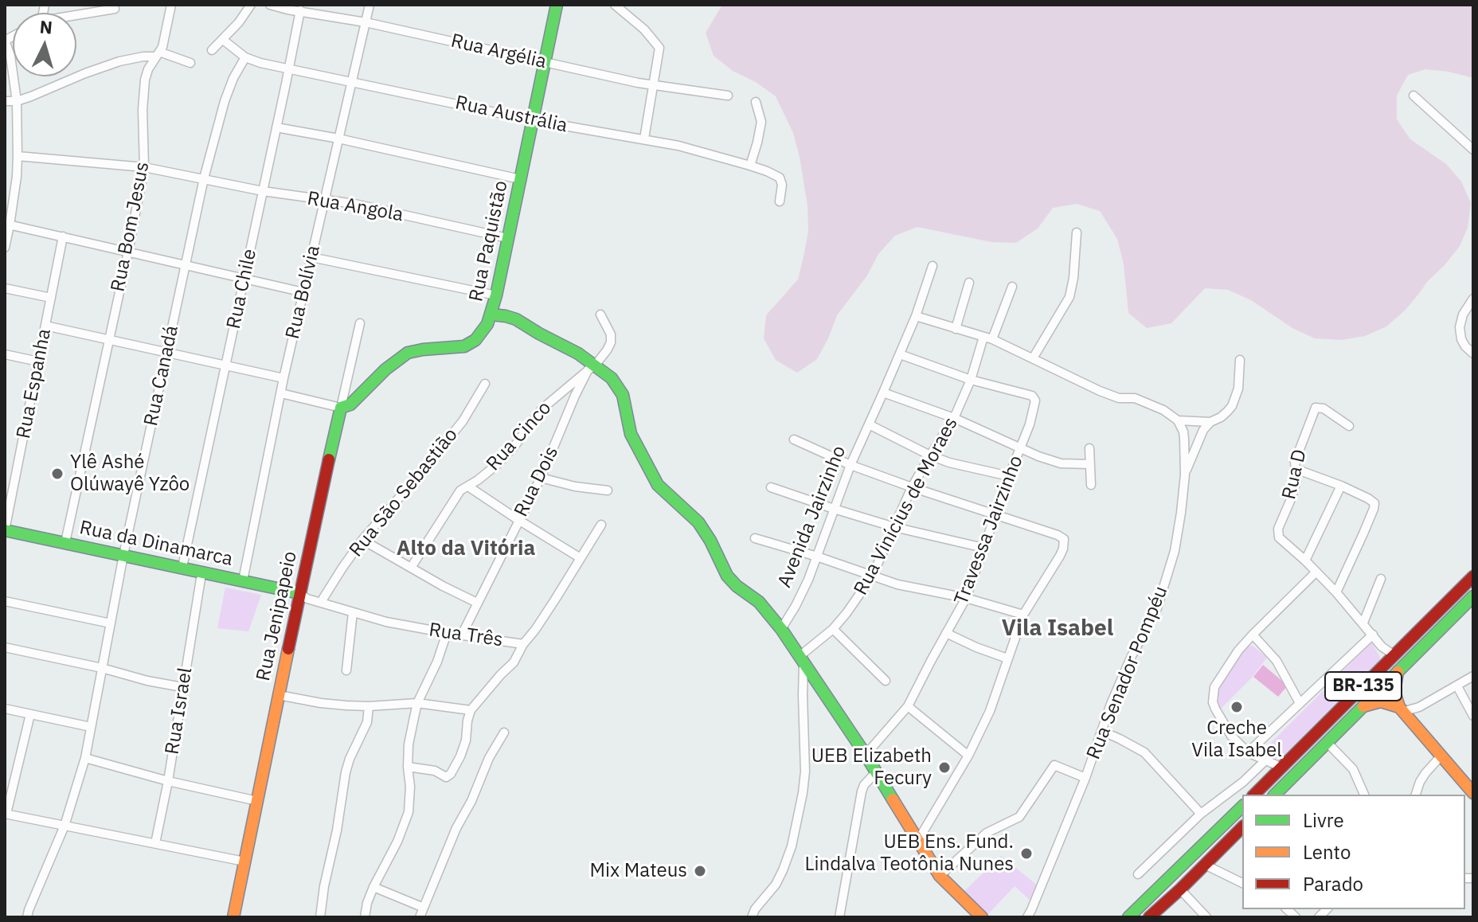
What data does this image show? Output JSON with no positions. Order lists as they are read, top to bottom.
{
  "streets": {
    "main road": [
      "Rua Paquistão",
      "Rua da Dinamarca",
      "Rua Jenipapeio",
      "BR-135"
    ],
    "street": [
      "Rua Argélia",
      "Rua Austrália",
      "Rua Angola",
      "Rua Bom Jesus",
      "Rua Chile",
      "Rua Bolívia",
      "Rua Canadá",
      "Rua Espanha",
      "Rua Cinco",
      "Rua D",
      "Rua Dois",
      "Rua São Sebastião",
      "Rua Vinícius de Moraes",
      "Avenida Jairzinho",
      "Travessa Jairzinho",
      "Rua Três",
      "Rua Senador Pompéu",
      "Rua Israel"
    ]
  },
  "crossings": [
    ["Rua Argélia", "Rua Paquistão"],
    ["Rua Argélia", "Rua Chile"],
    ["Rua Argélia", "Rua Bolívia"],
    ["Rua Austrália", "Rua Paquistão"],
    ["Rua Austrália", "Rua Chile"],
    ["Rua Austrália", "Rua Bolívia"],
    ["Rua Austrália", "Rua Canadá"],
    ["Rua Angola", "Rua Bom Jesus"],
    ["Rua Angola", "Rua Paquistão"],
    ["Rua Angola", "Rua Chile"],
    ["Rua Angola", "Rua Bolívia"],
    ["Rua Angola", "Rua Canadá"],
    ["Rua Bom Jesus", "Rua da Dinamarca"],
    ["Rua Paquistão", "Rua Jenipapeio"],
    ["Rua Chile", "Rua da Dinamarca"],
    ["Rua Bolívia", "Rua da Dinamarca"],
    ["Rua Canadá", "Rua da Dinamarca"],
    ["Rua Espanha", "Rua da Dinamarca"],
    ["Rua Cinco", "Rua Dois"],
    ["Rua D", "BR-135"],
    ["Rua Dois", "Rua Três"],
    ["Rua São Sebastião", "Rua Três"],
    ["Rua Vinícius de Moraes", "Travessa Jairzinho"],
    ["Rua da Dinamarca", "Rua Jenipapeio"],
    ["Rua da Dinamarca", "Rua Três"],
    ["Rua da Dinamarca", "Rua Israel"],
    ["Rua Jenipapeio", "Rua Três"]
  ],
  "districts": ["Alto da Vitória", "Vila Isabel"],
  "places": [
    "Ylê Ashé Olúwayê Yzôo",
    "Creche Vila Isabel",
    "UEB Elizabeth Fecury",
    "UEB Ens. Fund. Lindalva Teotônia Nunes",
    "Mix Mateus"
  ],
  "legend": ["Livre", "Lento", "Parado"],
  "north": "top"
}
